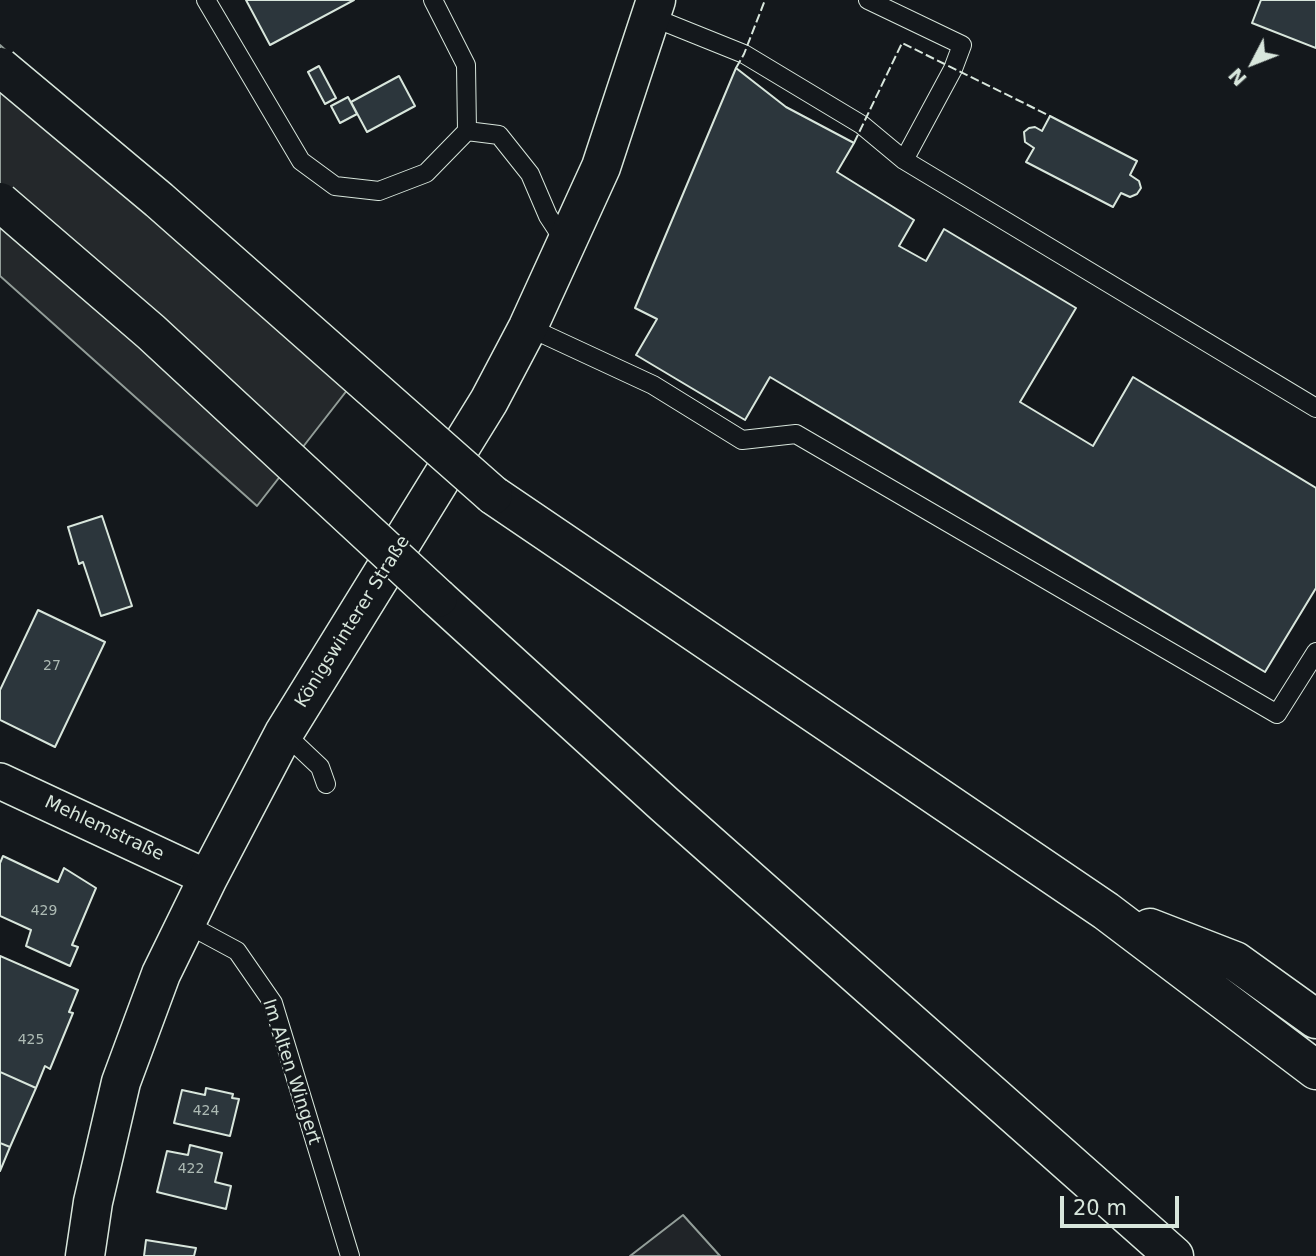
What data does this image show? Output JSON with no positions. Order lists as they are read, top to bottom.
{
  "streets": {
    "main road": ["Königswinterer Straße"],
    "street": ["Mehlemstraße"],
    "lane": ["Im Alten Wingert"]
  },
  "crossings": [
    ["Königswinterer Straße", "Mehlemstraße"],
    ["Königswinterer Straße", "Im Alten Wingert"]
  ],
  "house_numbers": [
    "27",
    "429",
    "425",
    "424",
    "422"
  ],
  "scale_bar": "20 m",
  "north": "bottom left"
}
